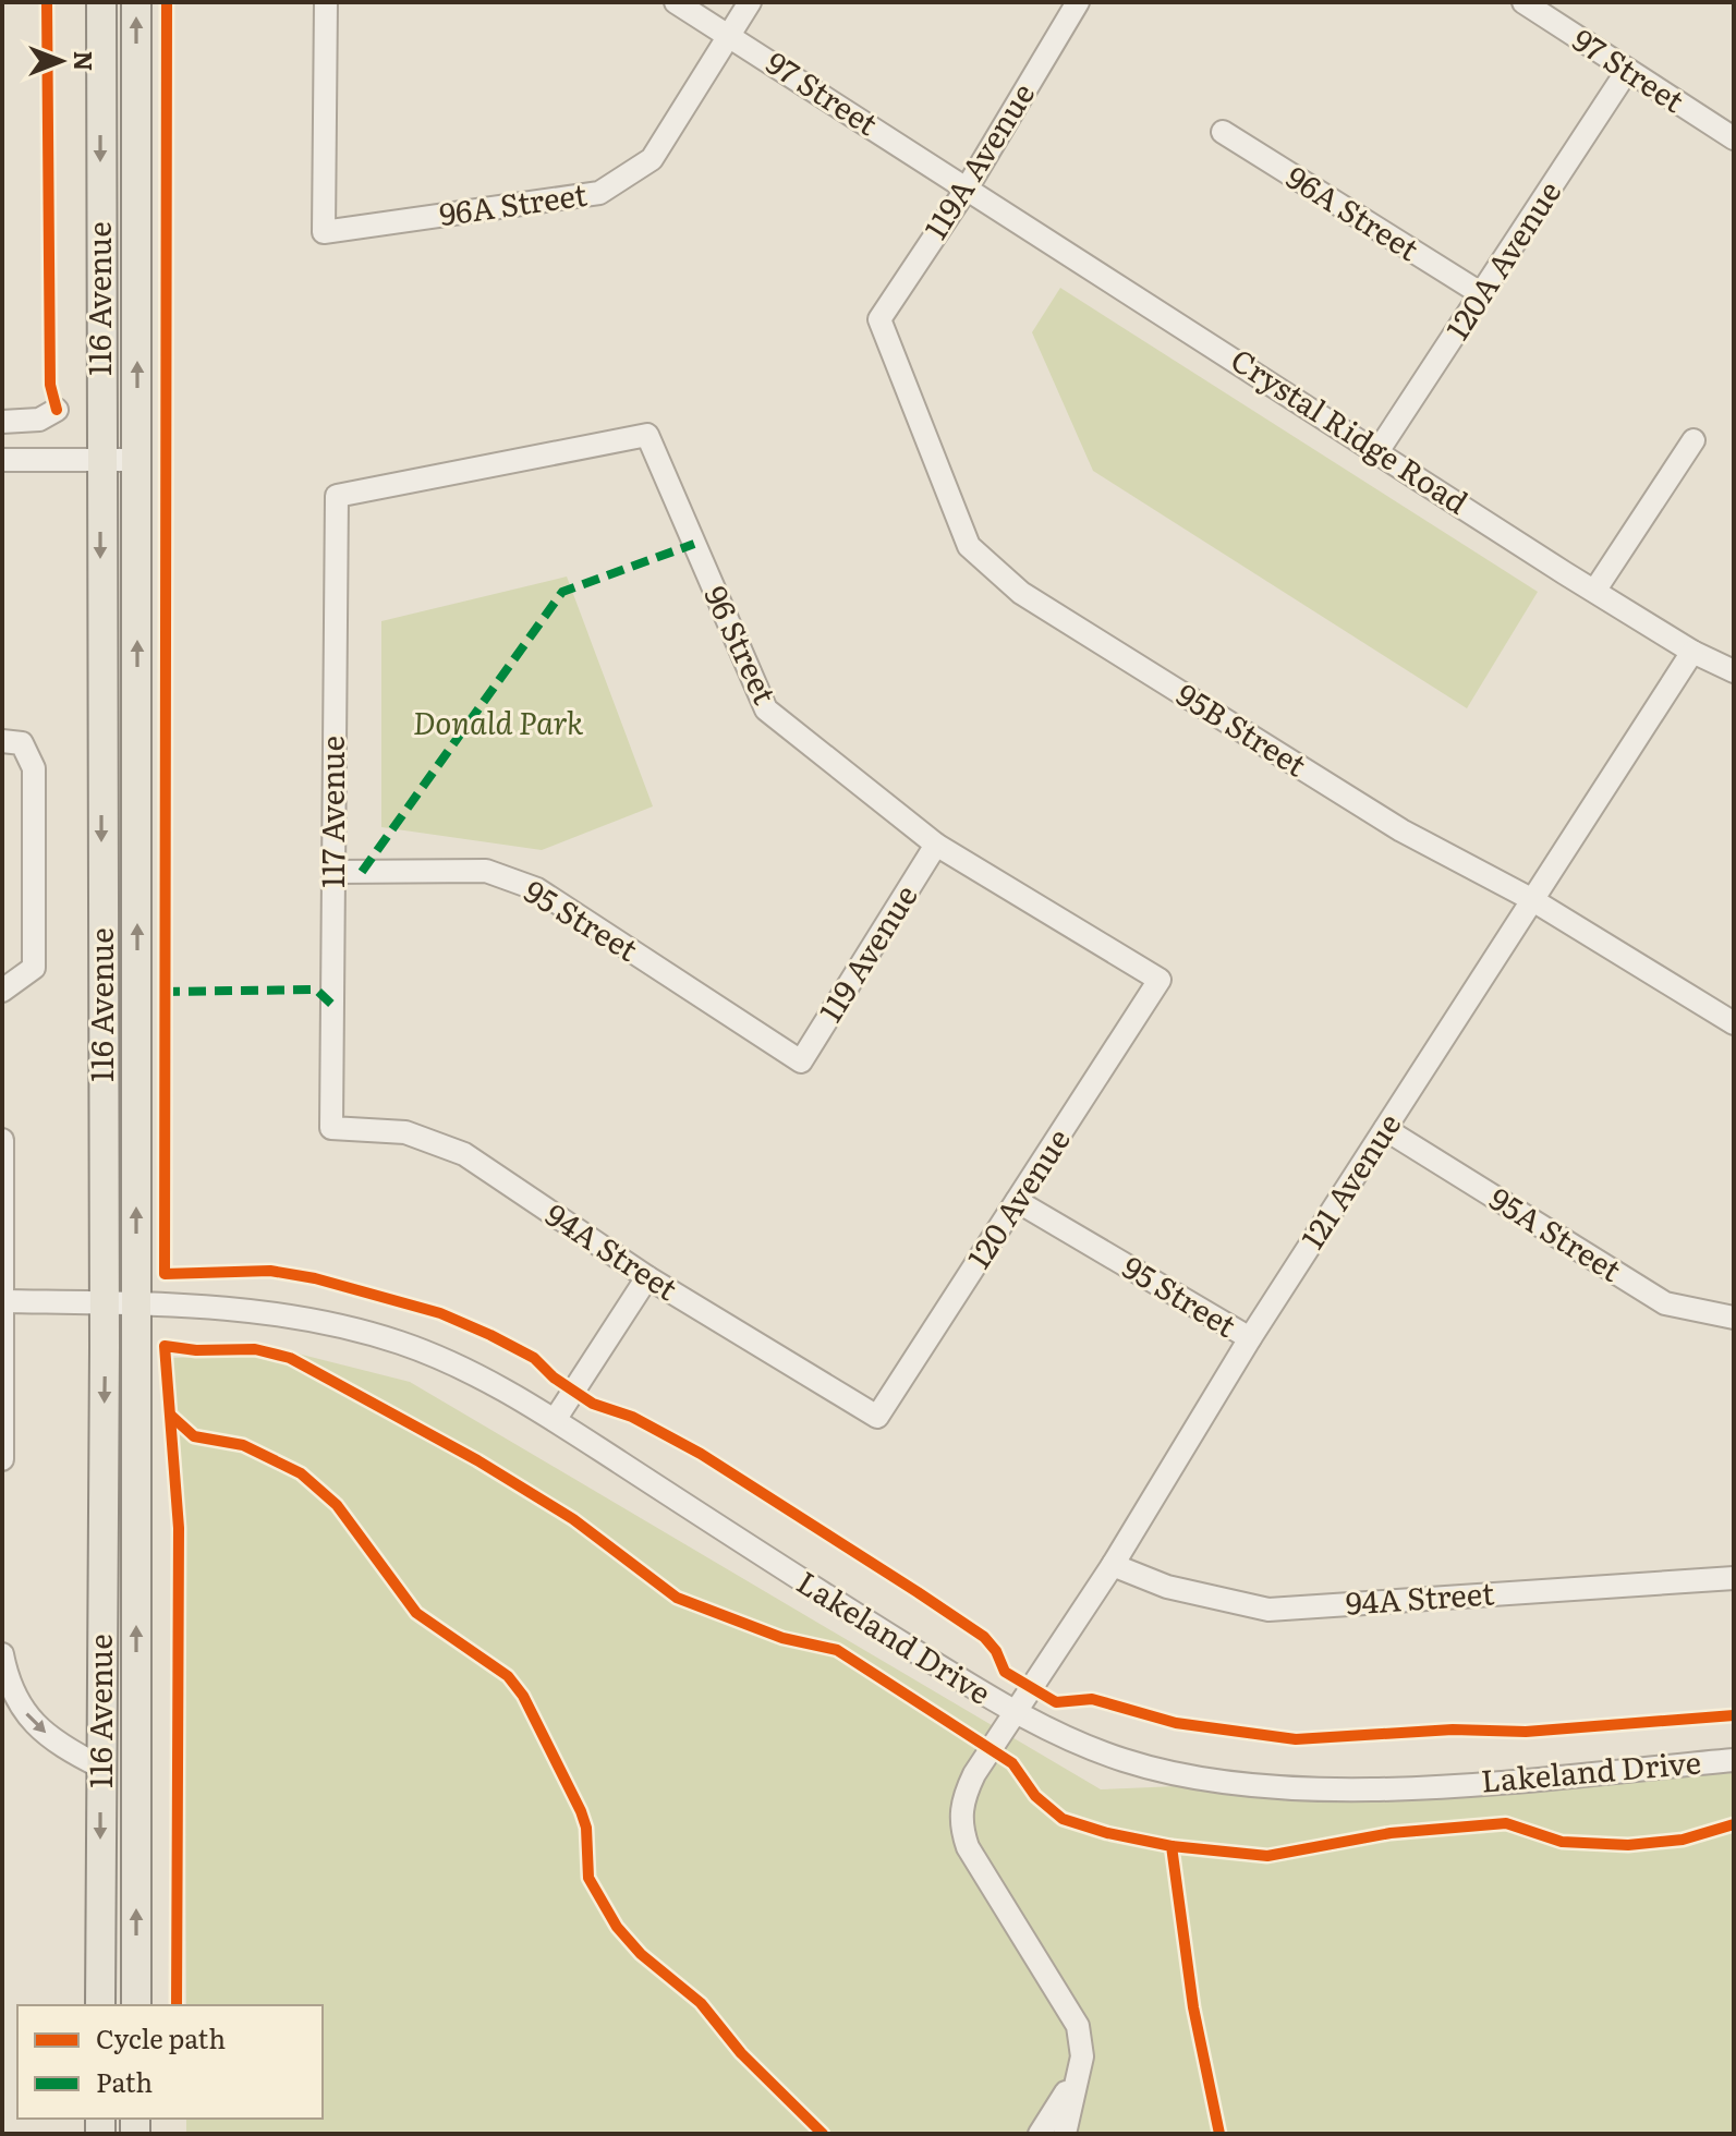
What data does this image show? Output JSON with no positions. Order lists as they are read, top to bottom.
{
  "streets": {
    "main road": ["116 Avenue"],
    "street": [
      "97 Street",
      "119A Avenue",
      "96A Street",
      "120A Avenue",
      "Crystal Ridge Road",
      "96 Street",
      "95B Street",
      "117 Avenue",
      "95 Street",
      "119 Avenue",
      "121 Avenue",
      "120 Avenue",
      "95A Street",
      "94A Street",
      "Lakeland Drive"
    ]
  },
  "crossings": [
    ["97 Street", "119A Avenue"],
    ["97 Street", "96A Street"],
    ["97 Street", "120A Avenue"],
    ["97 Street", "Crystal Ridge Road"],
    ["119A Avenue", "Crystal Ridge Road"],
    ["119A Avenue", "95B Street"],
    ["96A Street", "120A Avenue"],
    ["120A Avenue", "Crystal Ridge Road"],
    ["116 Avenue", "Lakeland Drive"],
    ["Crystal Ridge Road", "121 Avenue"],
    ["96 Street", "117 Avenue"],
    ["96 Street", "119 Avenue"],
    ["96 Street", "120 Avenue"],
    ["95B Street", "121 Avenue"],
    ["117 Avenue", "95 Street"],
    ["117 Avenue", "94A Street"],
    ["95 Street", "119 Avenue"],
    ["95 Street", "121 Avenue"],
    ["95 Street", "120 Avenue"],
    ["121 Avenue", "95A Street"],
    ["121 Avenue", "94A Street"],
    ["121 Avenue", "Lakeland Drive"],
    ["120 Avenue", "94A Street"]
  ],
  "parks": ["Donald Park"],
  "legend": ["Cycle path", "Path"],
  "north": "right"
}
